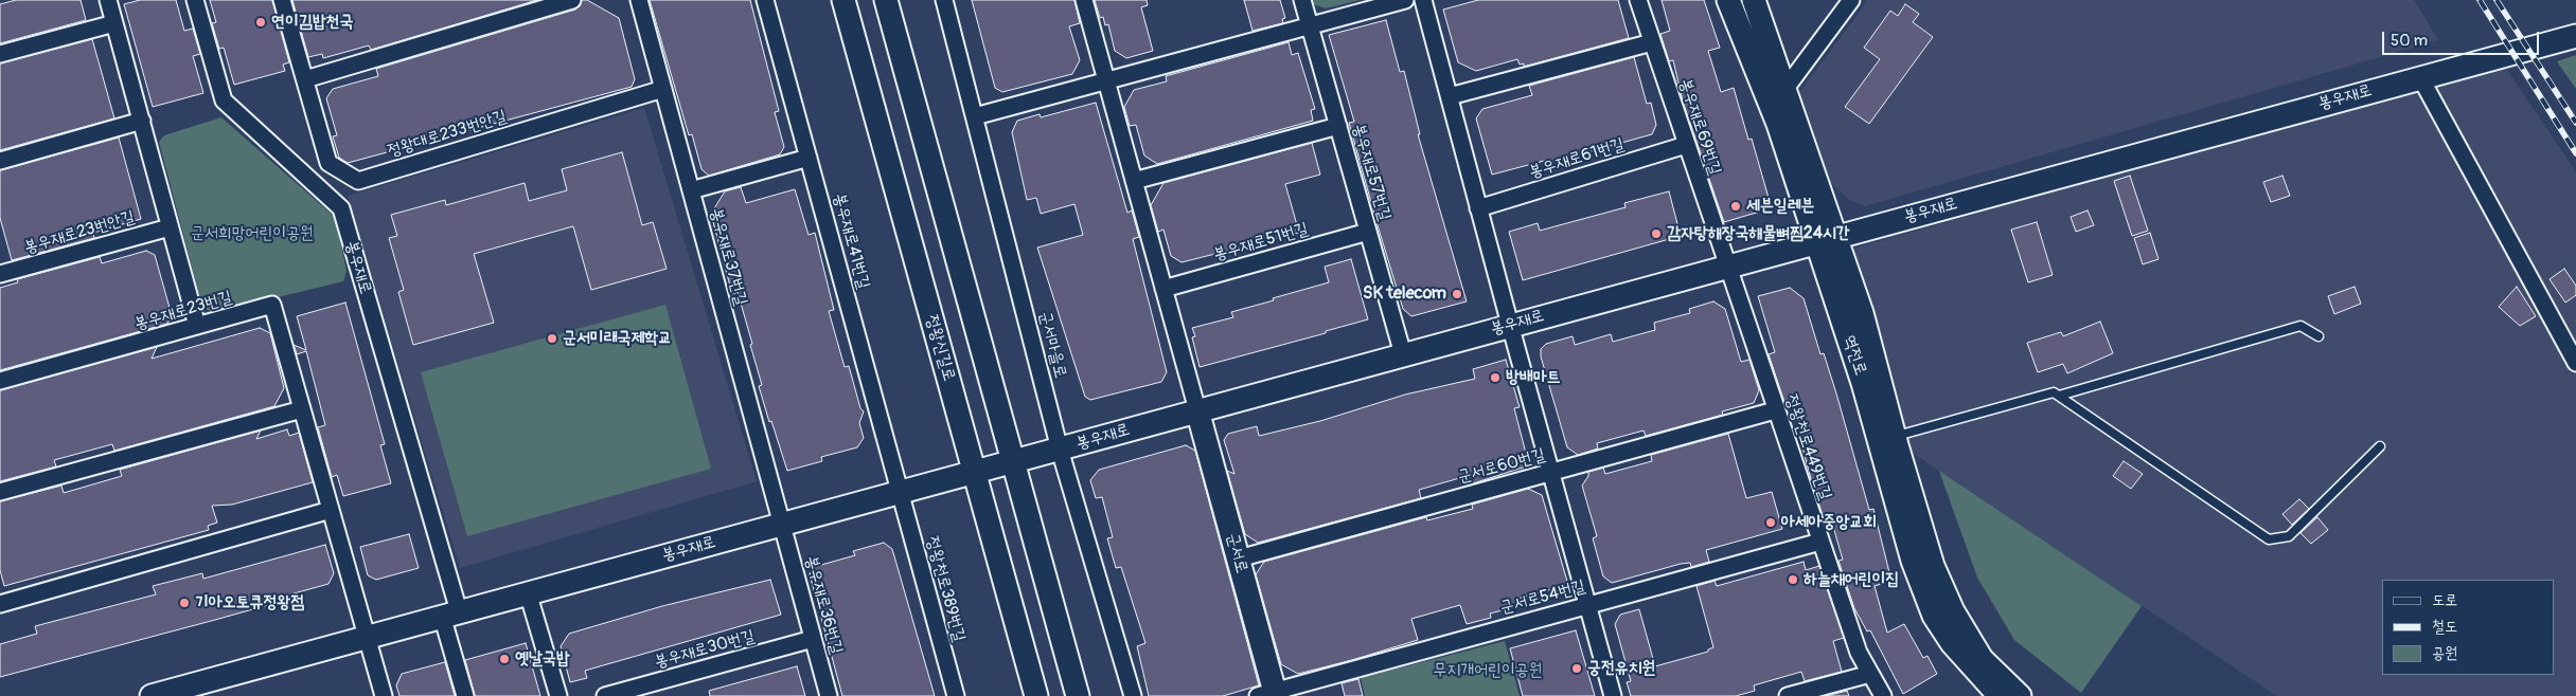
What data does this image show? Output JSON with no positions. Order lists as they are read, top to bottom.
{
  "streets": {
    "street": [
      "봉우재로",
      "봉우재로69번길",
      "정왕대로233번안길",
      "봉우재로61번길",
      "봉우재로57번길",
      "봉우재로23번안길",
      "봉우재로41번길",
      "봉우재로51번길",
      "봉우재로37번길",
      "봉우재로23번길",
      "군서마을로",
      "정왕신길로",
      "역전로",
      "정왕천로449번길",
      "군서로60번길",
      "군서로",
      "정왕천로389번길",
      "군서로54번길",
      "봉우재로36번길",
      "봉우재로30번길"
    ]
  },
  "crossings": [
    ["봉우재로", "봉우재로69번길"],
    ["봉우재로", "봉우재로57번길"],
    ["봉우재로", "봉우재로41번길"],
    ["봉우재로", "봉우재로37번길"],
    ["봉우재로", "봉우재로23번길"],
    ["봉우재로", "군서마을로"],
    ["봉우재로", "정왕신길로"],
    ["봉우재로", "역전로"],
    ["봉우재로", "정왕천로449번길"],
    ["봉우재로", "군서로"],
    ["봉우재로", "정왕천로389번길"],
    ["봉우재로", "봉우재로36번길"],
    ["봉우재로69번길", "봉우재로61번길"],
    ["봉우재로69번길", "정왕천로449번길"],
    ["정왕대로233번안길", "봉우재로37번길"],
    ["봉우재로57번길", "봉우재로51번길"],
    ["봉우재로41번길", "정왕천로389번길"],
    ["봉우재로37번길", "봉우재로36번길"],
    ["정왕천로449번길", "군서로60번길"],
    ["정왕천로449번길", "군서로54번길"],
    ["군서로60번길", "군서로"],
    ["군서로", "군서로54번길"],
    ["봉우재로36번길", "봉우재로30번길"]
  ],
  "parks": ["군서희망어린이공원", "무지개어린이공원"],
  "places": [
    "연이김밥천국",
    "세븐일레븐",
    "감자탕해장국해물뼈찜24시간",
    "SK telecom",
    "군서미래국제학교",
    "방배마트",
    "아세아중앙교회",
    "하늘채어린이집",
    "기아오토큐정왕점",
    "옛날국밥",
    "궁전유치원"
  ],
  "legend": ["도로", "철도", "공원"],
  "scale_bar": "50 m"
}
